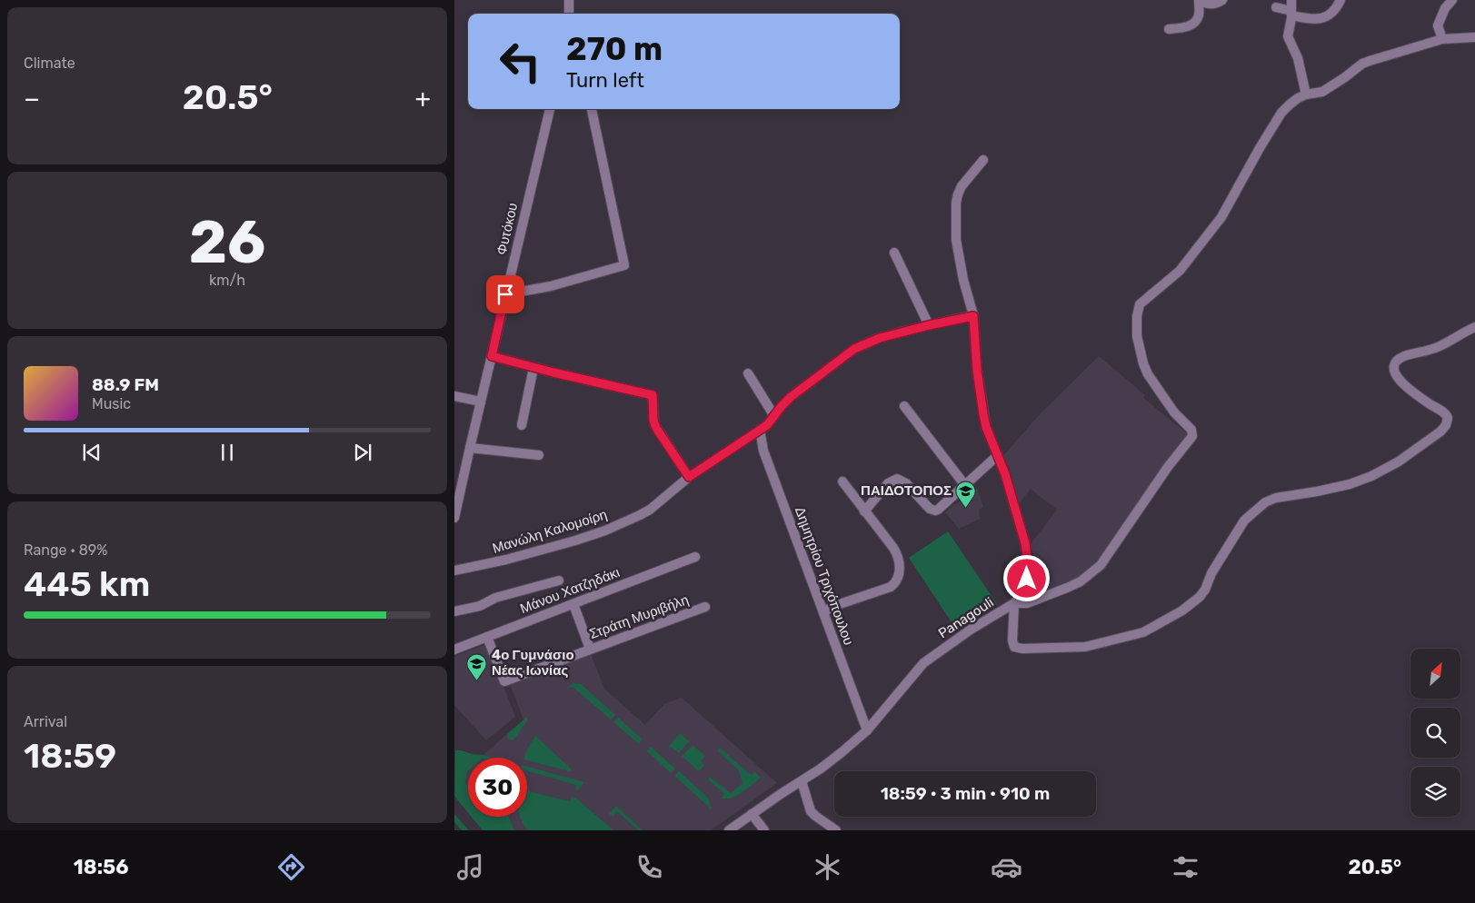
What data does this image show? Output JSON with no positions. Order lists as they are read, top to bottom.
{
  "streets": {
    "street": [
      "Φυτόκου",
      "Μανώλη Καλομοίρη",
      "Δημητρίου Τριχόπουλου",
      "Μάνου Χατζηδάκι",
      "Στράτη Μυριβήλη",
      "Panagouli"
    ]
  },
  "crossings": [
    ["Μανώλη Καλομοίρη", "Δημητρίου Τριχόπουλου"],
    ["Μανώλη Καλομοίρη", "Panagouli"],
    ["Δημητρίου Τριχόπουλου", "Panagouli"],
    ["Μάνου Χατζηδάκι", "Στράτη Μυριβήλη"]
  ],
  "places": {
    "school or university": ["ΠΑΙΔΟΤΟΠΟΣ", "4ο Γυμνάσιο Νέας Ιωνίας"]
  },
  "north": "top right",
  "page": {
    "tile": [
      "Climate",
      ["26", "km/h"],
      ["Range · 89%", "445 km"],
      ["Arrival", "18:59"]
    ],
    "turn": ["270 m", "Turn left"],
    "heat": ["−", "20.5°", "+"],
    "song": ["88.9 FM", "Music"],
    "limit": "30",
    "trip": "18:59 · 3 min · 910 m",
    "tabs": ["18:56", "20.5°"]
  }
}
